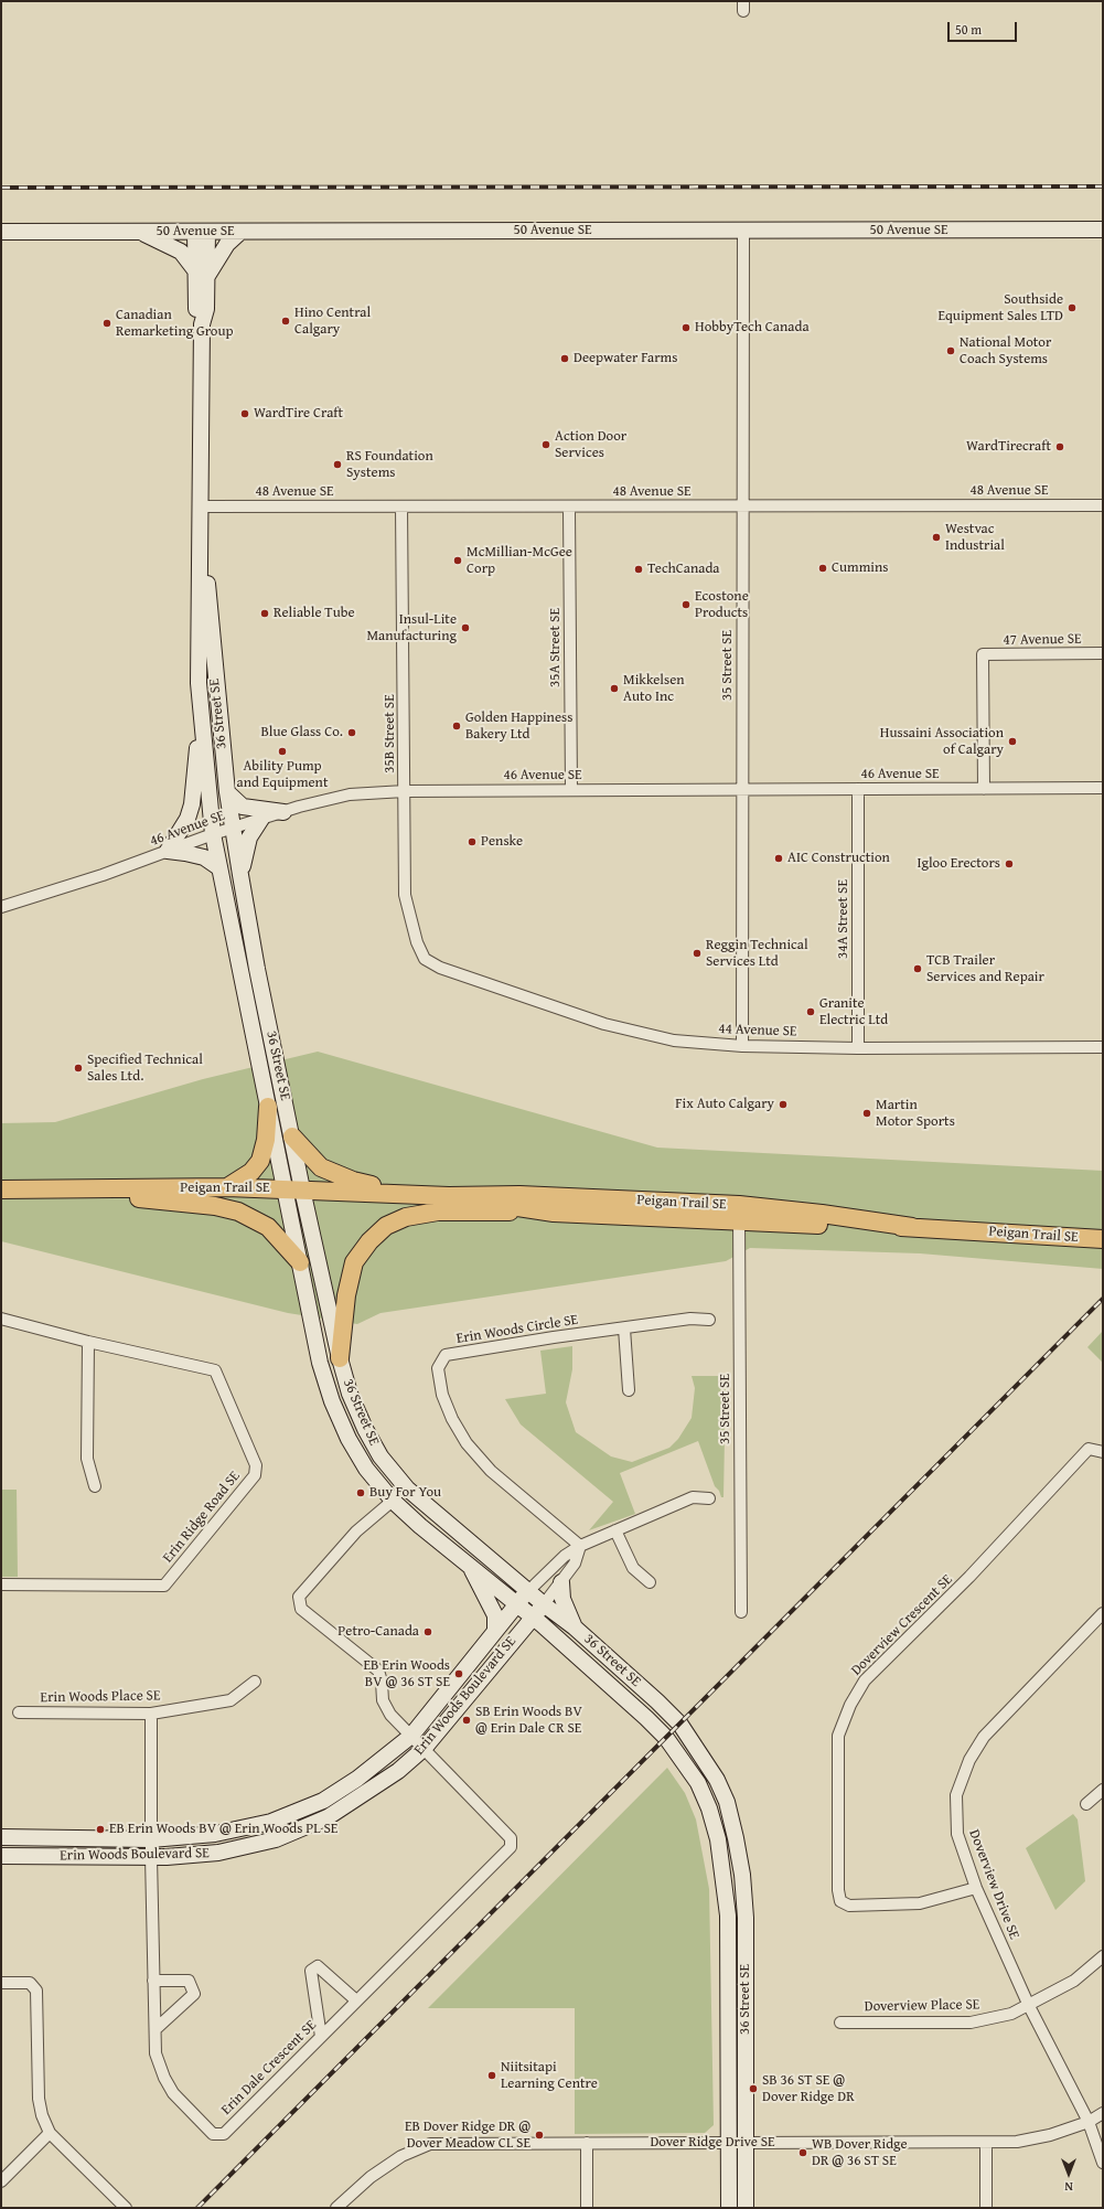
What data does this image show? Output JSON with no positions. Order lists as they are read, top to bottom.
{
  "streets": {
    "main road": ["Peigan Trail SE"],
    "street": [
      "50 Avenue SE",
      "48 Avenue SE",
      "47 Avenue SE",
      "35A Street SE",
      "35 Street SE",
      "36 Street SE",
      "35B Street SE",
      "46 Avenue SE",
      "34A Street SE",
      "44 Avenue SE",
      "Erin Woods Circle SE",
      "Erin Ridge Road SE",
      "Doverview Crescent SE",
      "Erin Woods Boulevard SE",
      "Erin Woods Place SE",
      "Doverview Drive SE",
      "Doverview Place SE",
      "Erin Dale Crescent SE",
      "Dover Ridge Drive SE"
    ]
  },
  "crossings": [
    ["50 Avenue SE", "35 Street SE"],
    ["50 Avenue SE", "36 Street SE"],
    ["48 Avenue SE", "35A Street SE"],
    ["48 Avenue SE", "35 Street SE"],
    ["48 Avenue SE", "36 Street SE"],
    ["48 Avenue SE", "35B Street SE"],
    ["47 Avenue SE", "46 Avenue SE"],
    ["35A Street SE", "46 Avenue SE"],
    ["35 Street SE", "46 Avenue SE"],
    ["35 Street SE", "44 Avenue SE"],
    ["35 Street SE", "Peigan Trail SE"],
    ["36 Street SE", "46 Avenue SE"],
    ["36 Street SE", "Peigan Trail SE"],
    ["36 Street SE", "Erin Woods Boulevard SE"],
    ["36 Street SE", "Erin Dale Crescent SE"],
    ["36 Street SE", "Dover Ridge Drive SE"],
    ["35B Street SE", "46 Avenue SE"],
    ["35B Street SE", "44 Avenue SE"],
    ["46 Avenue SE", "34A Street SE"],
    ["34A Street SE", "44 Avenue SE"],
    ["Doverview Crescent SE", "Doverview Drive SE"],
    ["Erin Woods Boulevard SE", "Erin Dale Crescent SE"],
    ["Erin Woods Place SE", "Erin Dale Crescent SE"],
    ["Doverview Drive SE", "Doverview Place SE"],
    ["Doverview Drive SE", "Dover Ridge Drive SE"]
  ],
  "places": [
    "Southside Equipment Sales LTD",
    "Hino Central Calgary",
    "Canadian Remarketing Group",
    "HobbyTech Canada",
    "National Motor Coach Systems",
    "Deepwater Farms",
    "WardTire Craft",
    "Action Door Services",
    "WardTirecraft",
    "RS Foundation Systems",
    "Westvac Industrial",
    "McMillian-McGee Corp",
    "Cummins",
    "TechCanada",
    "Ecostone Products",
    "Reliable Tube",
    "Insul-Lite Manufacturing",
    "Mikkelsen Auto Inc",
    "Golden Happiness Bakery Ltd",
    "Blue Glass Co.",
    "Hussaini Association of Calgary",
    "Ability Pump and Equipment",
    "Penske",
    "AIC Construction",
    "Igloo Erectors",
    "Reggin Technical Services Ltd",
    "TCB Trailer Services and Repair",
    "Granite Electric Ltd",
    "Specified Technical Sales Ltd.",
    "Fix Auto Calgary",
    "Martin Motor Sports",
    "Buy For You",
    "Petro-Canada",
    "EB Erin Woods BV @ 36 ST SE",
    "SB Erin Woods BV @ Erin Dale CR SE",
    "EB Erin Woods BV @ Erin Woods PL SE",
    "Niitsitapi Learning Centre",
    "SB 36 ST SE @ Dover Ridge DR",
    "EB Dover Ridge DR @ Dover Meadow CL SE",
    "WB Dover Ridge DR @ 36 ST SE"
  ],
  "scale_bar": "50 m",
  "north": "bottom"
}
